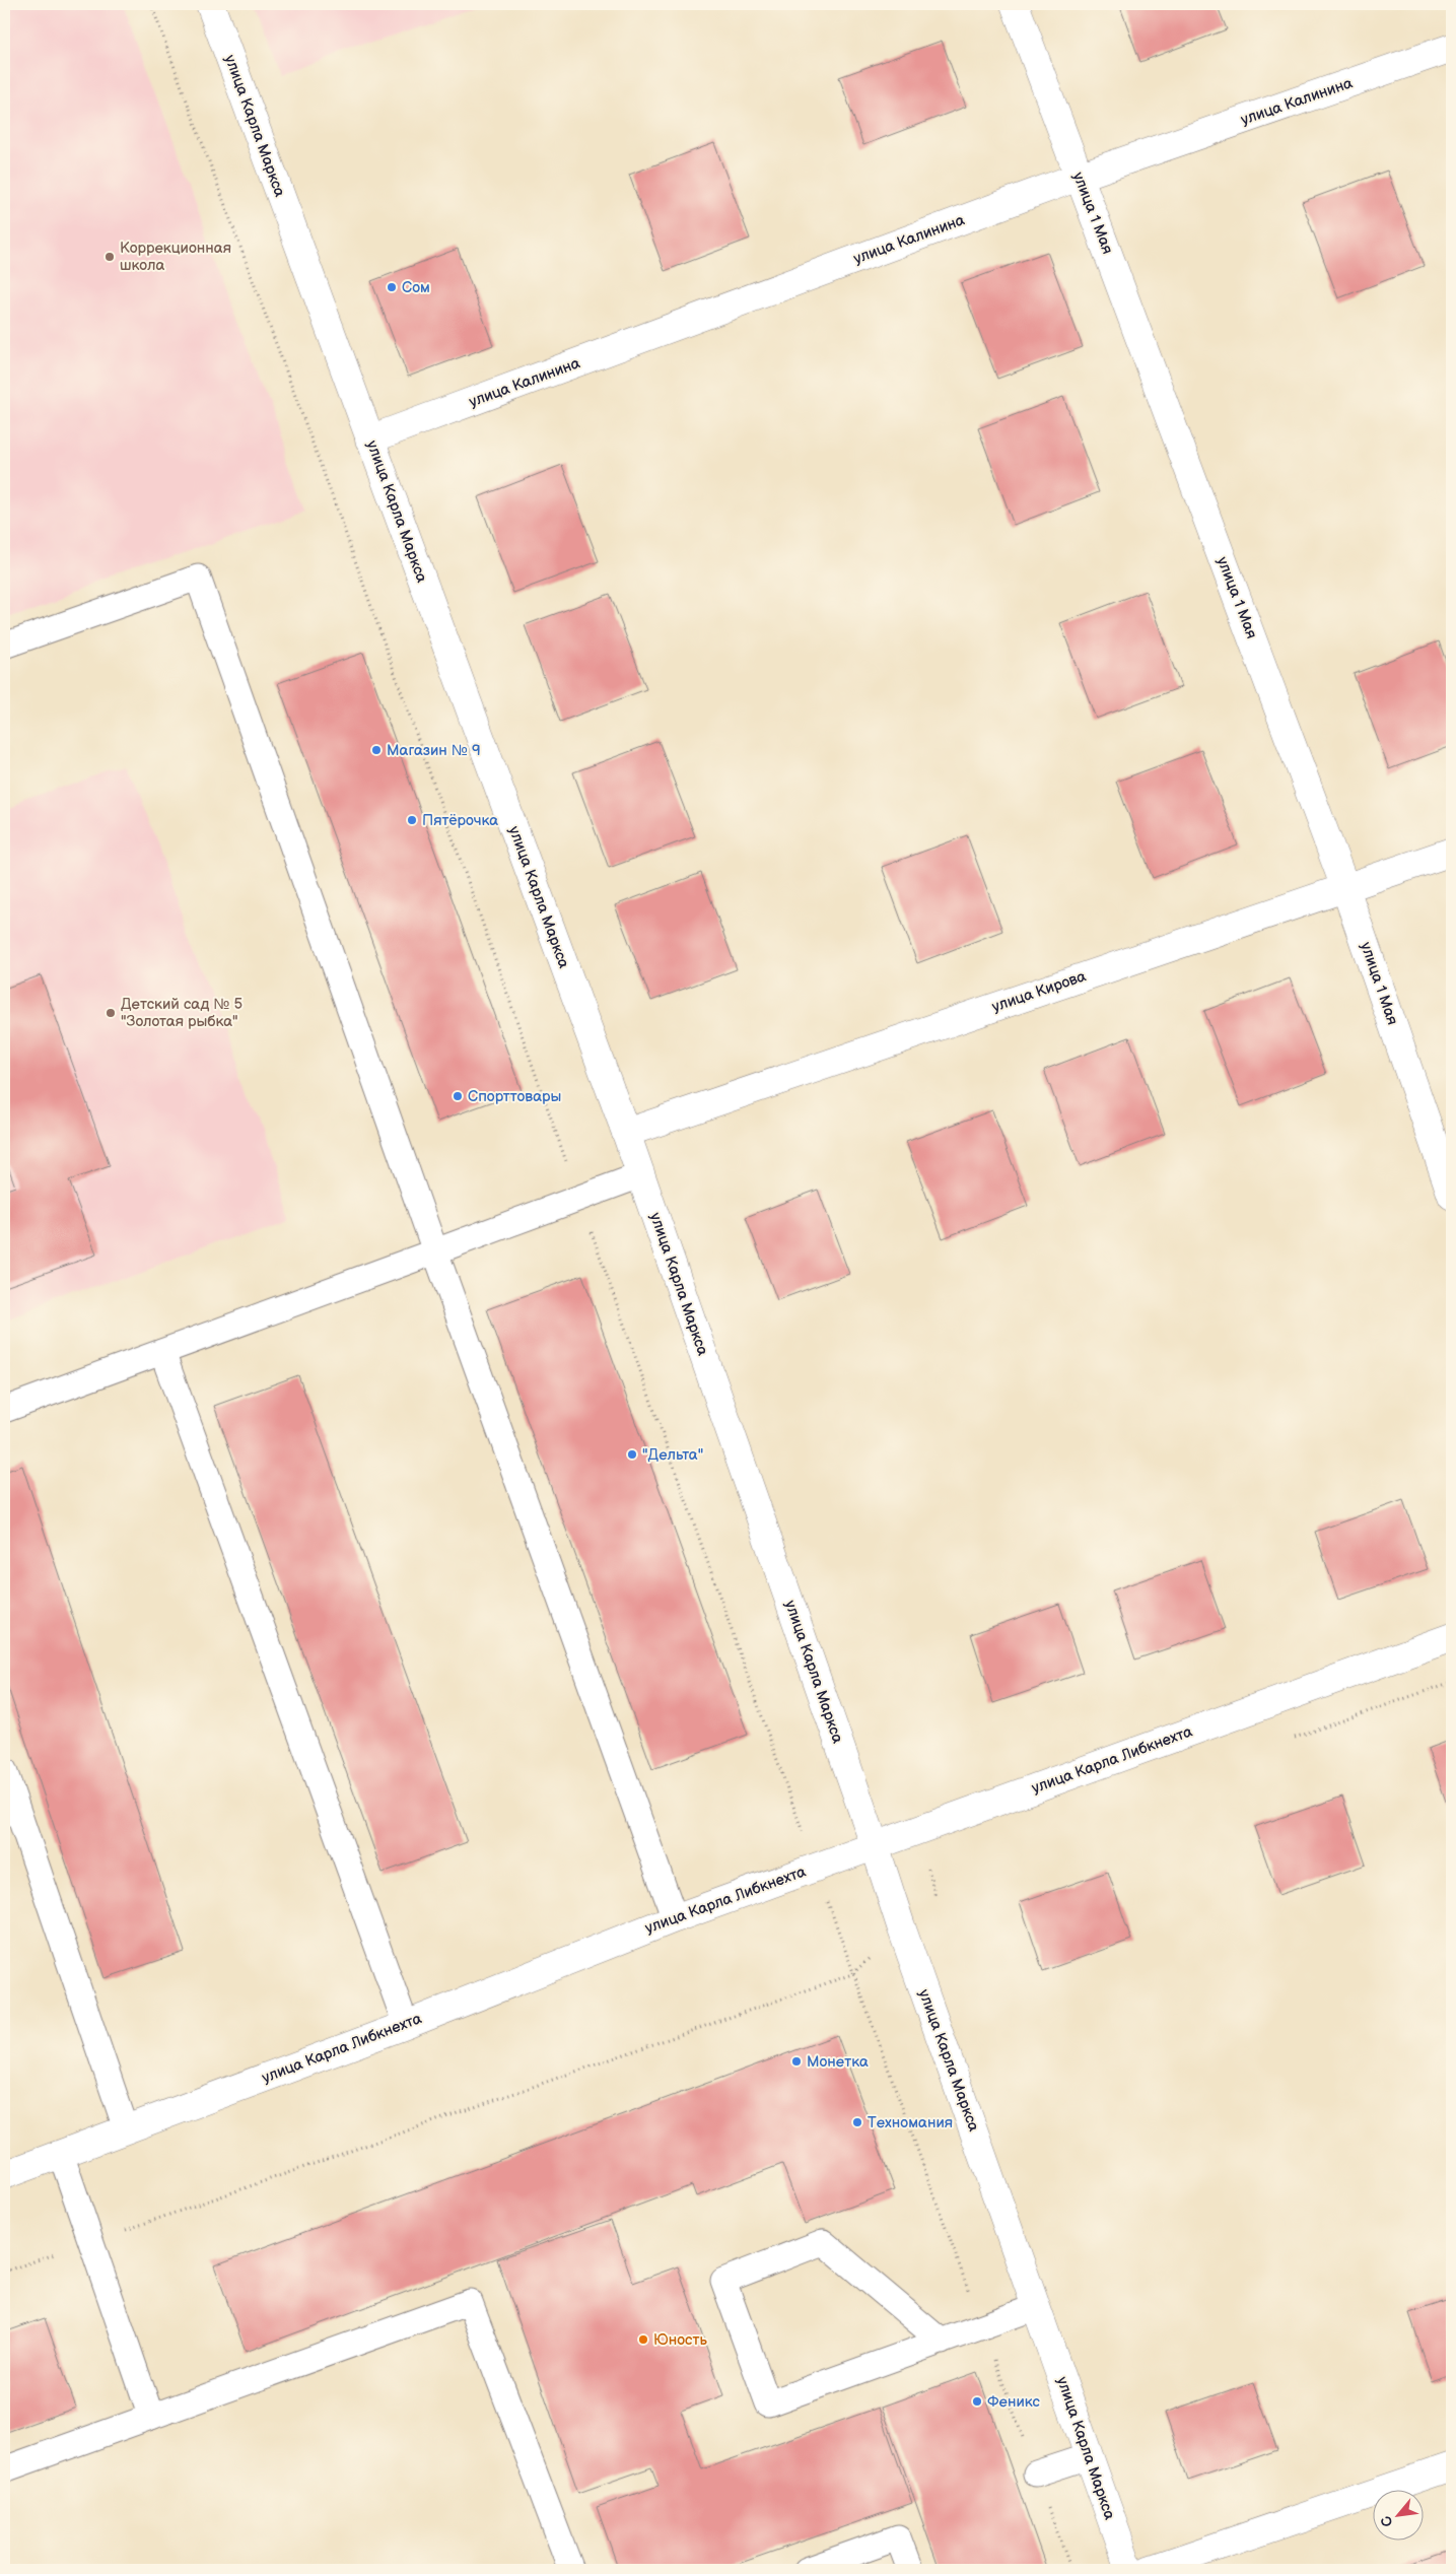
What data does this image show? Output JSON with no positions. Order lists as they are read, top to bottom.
{
  "streets": {
    "street": [
      "улица Калинина",
      "улица Карла Маркса",
      "улица 1 Мая",
      "улица Кирова",
      "улица Карла Либкнехта"
    ]
  },
  "crossings": [
    ["улица Калинина", "улица Карла Маркса"],
    ["улица Калинина", "улица 1 Мая"],
    ["улица Карла Маркса", "улица Кирова"],
    ["улица Карла Маркса", "улица Карла Либкнехта"],
    ["улица 1 Мая", "улица Кирова"]
  ],
  "places": [
    "Коррекционная школа",
    "Сом",
    "Магазин № 9",
    "Пятёрочка",
    "Детский сад № 5 \"Золотая рыбка\"",
    "Спорттовары",
    "\"Дельта\"",
    "Монетка",
    "Техномания",
    "Юность",
    "Феникс"
  ],
  "north": "bottom left"
}
